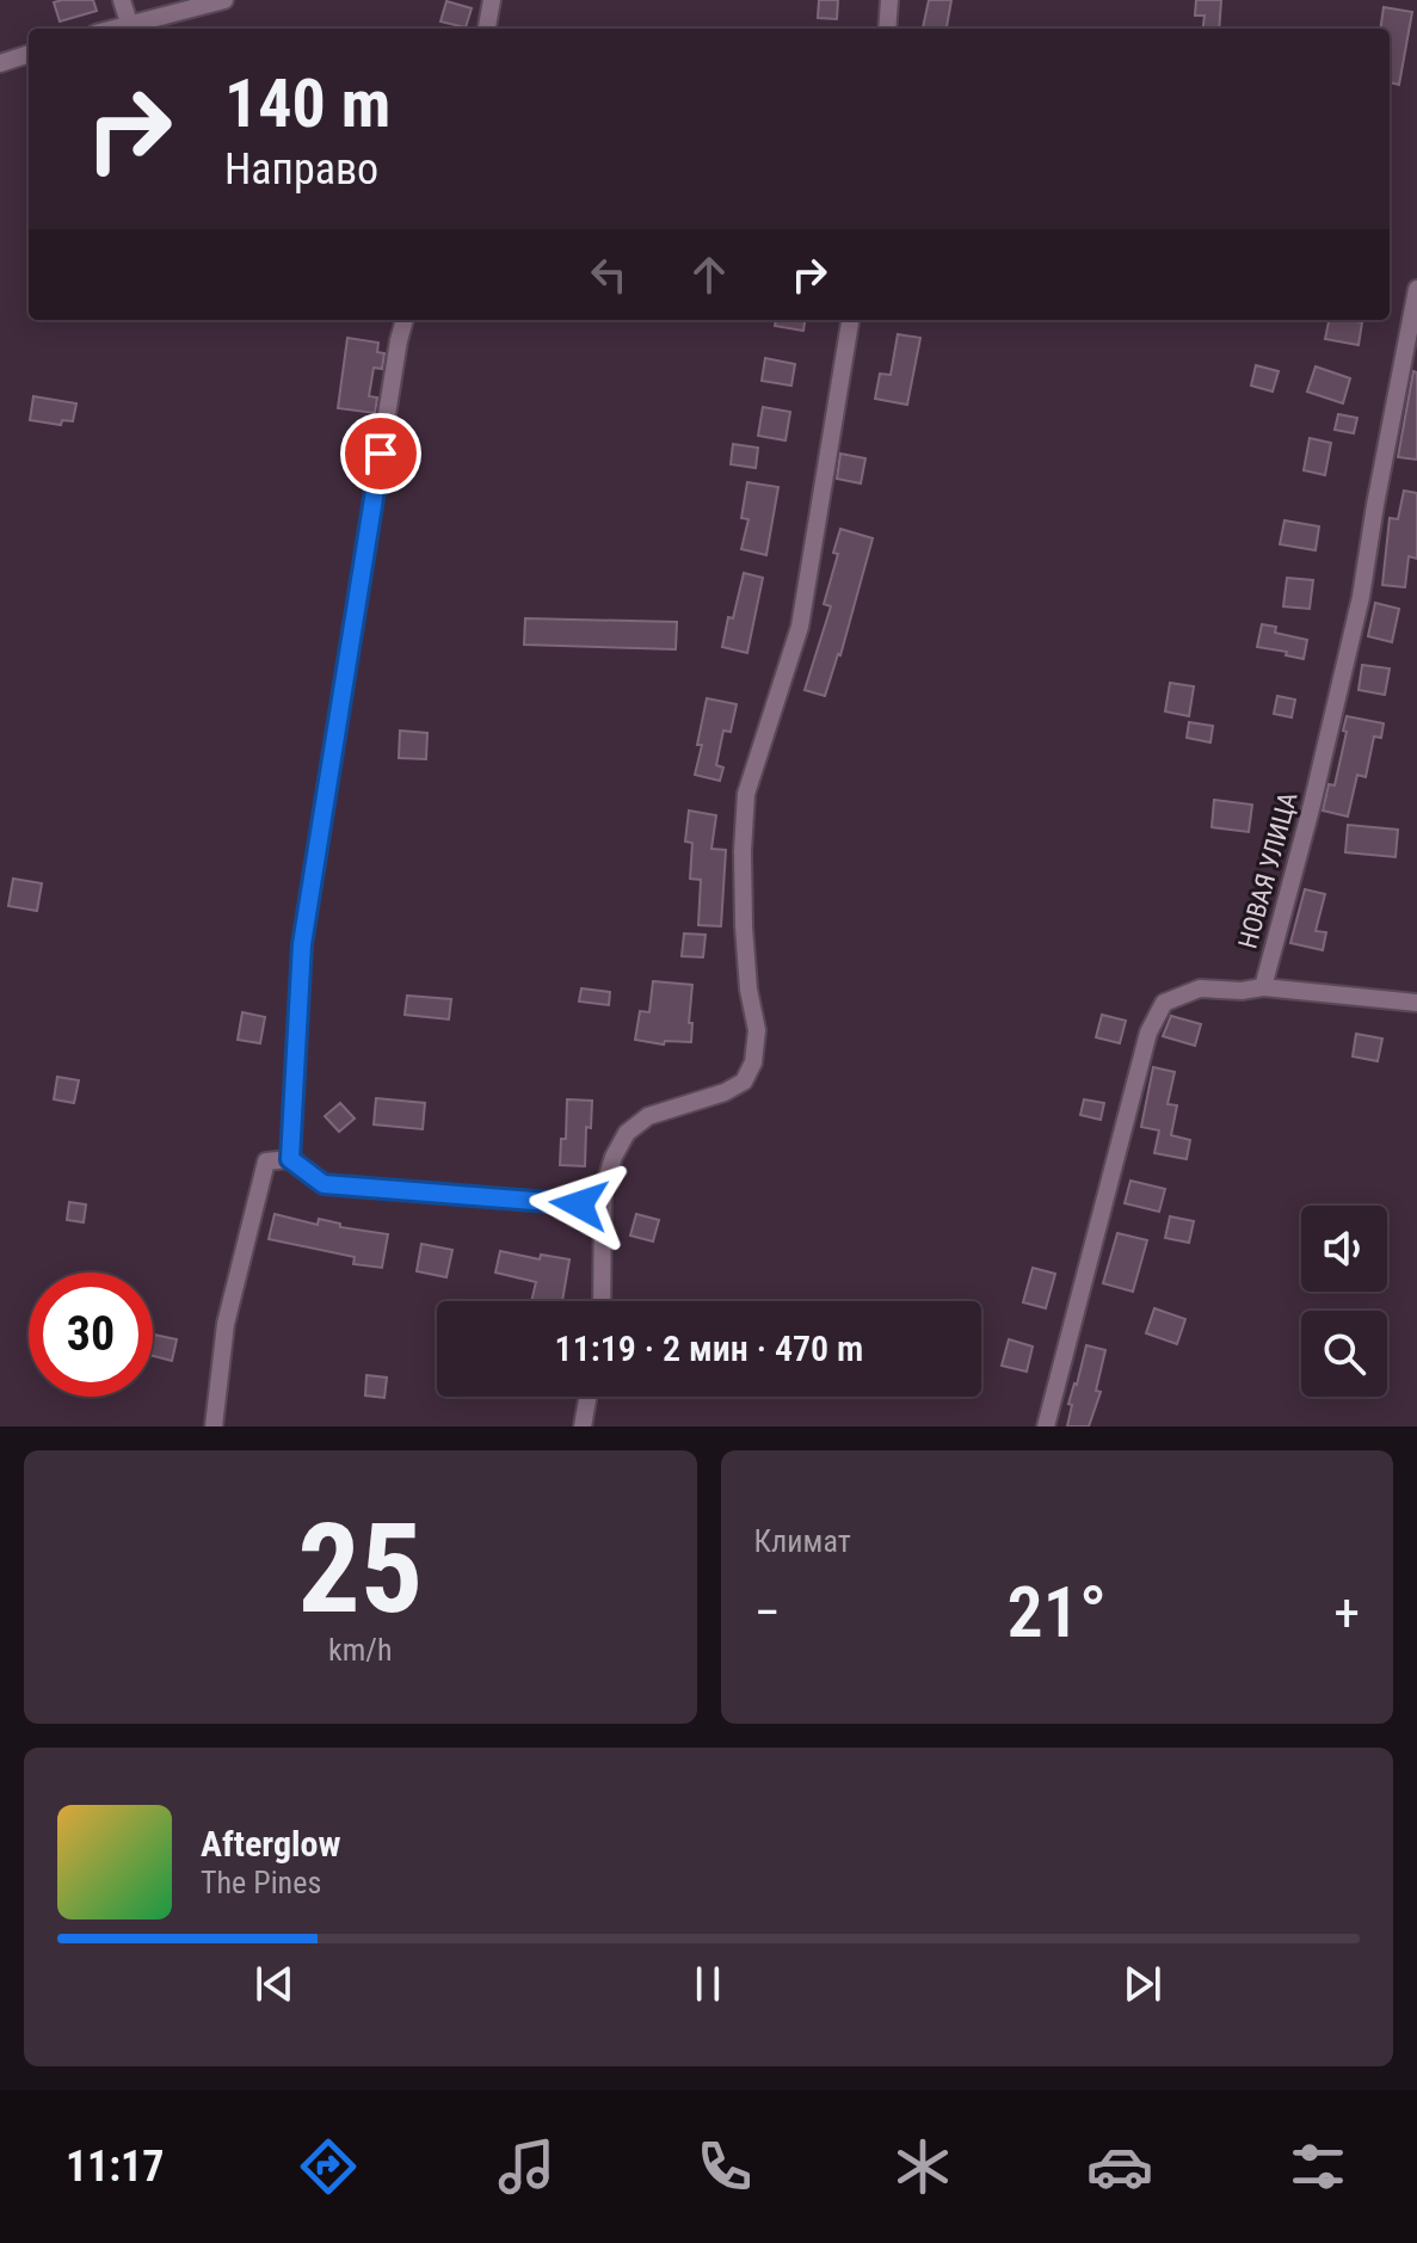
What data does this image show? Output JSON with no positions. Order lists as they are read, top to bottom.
{
  "streets": {
    "street": ["НОВАЯ УЛИЦА"]
  },
  "page": {
    "turn": ["140 m", "Направо"],
    "limit": "30",
    "trip": "11:19 · 2 мин · 470 m",
    "tile": [
      ["25", "km/h"],
      "Климат"
    ],
    "heat": ["−", "21°", "+"],
    "song": ["Afterglow", "The Pines"],
    "tabs": "11:17"
  }
}
